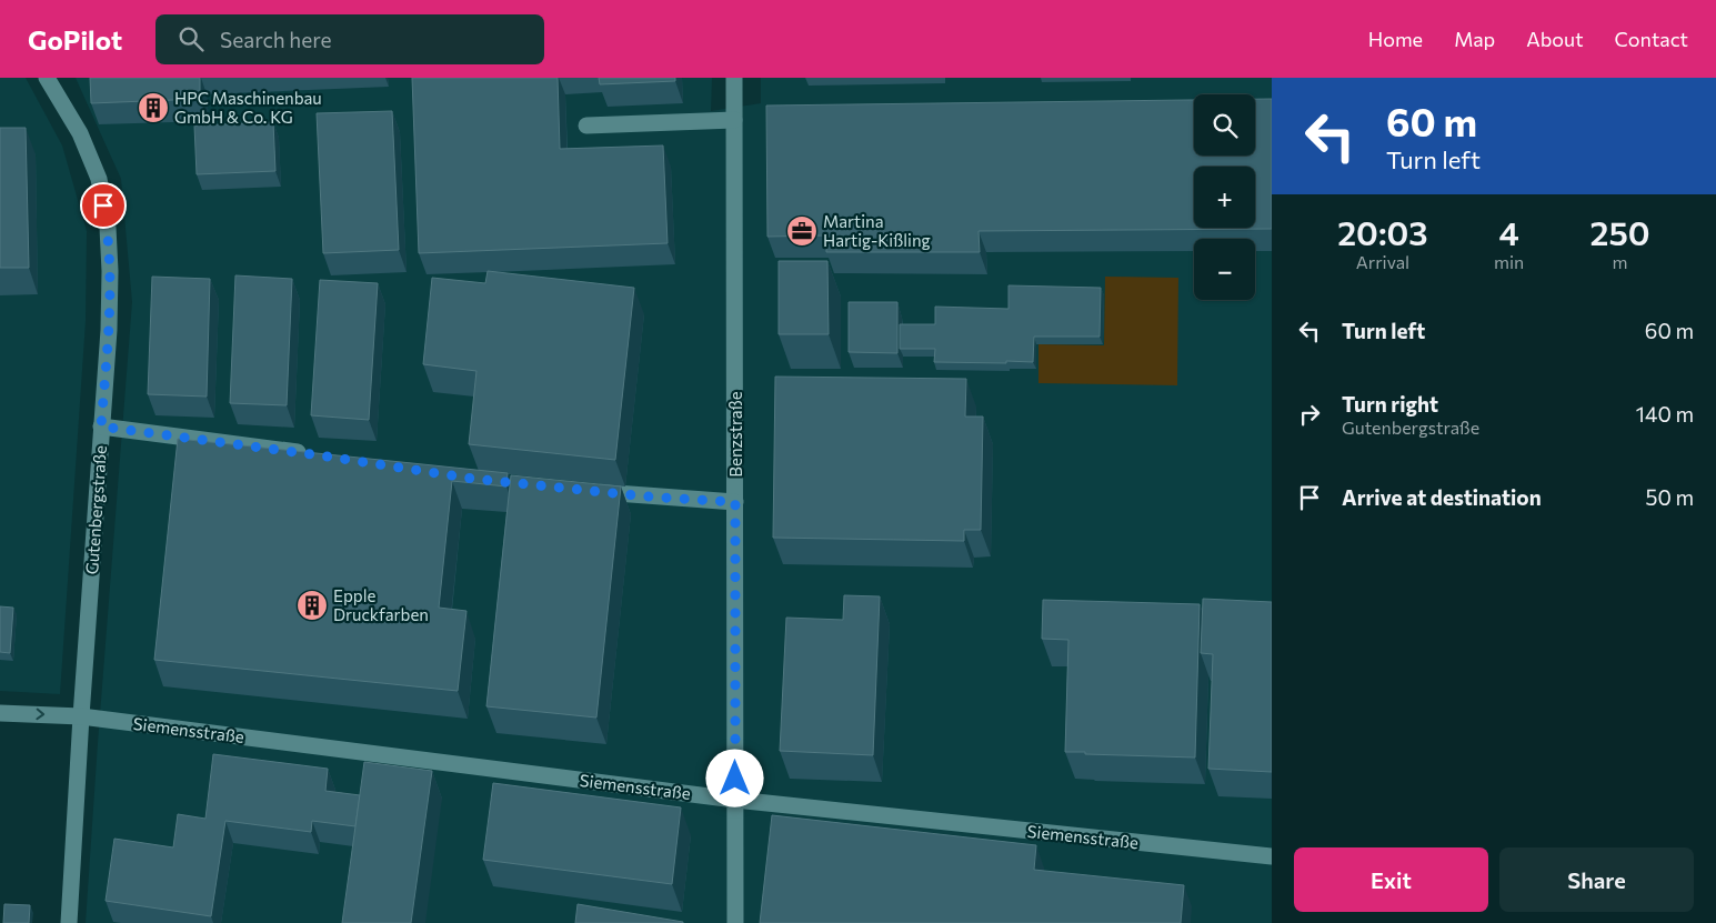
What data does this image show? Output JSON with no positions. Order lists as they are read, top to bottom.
{
  "streets": {
    "street": ["Benzstraße", "Gutenbergstraße", "Siemensstraße"]
  },
  "crossings": [
    ["Benzstraße", "Siemensstraße"],
    ["Gutenbergstraße", "Siemensstraße"]
  ],
  "places": {
    "building": ["HPC Maschinenbau GmbH & Co. KG", "Epple Druckfarben"],
    "office": ["Martina Hartig-Kißling"]
  },
  "page": {
    "header": "GoPilot",
    "search": "Search here",
    "nav": [
      "Home",
      "Map",
      "About",
      "Contact"
    ],
    "turn": ["60 m", "Turn left"],
    "map_buttons": ["+", "−"],
    "eta": [
      "20:03",
      "Arrival",
      "4",
      "min",
      "250",
      "m"
    ],
    "list": [
      {
        "name": "Turn left",
        "value": "60 m"
      },
      {
        "name": "Turn right",
        "note": "Gutenbergstraße",
        "value": "140 m"
      },
      {
        "name": "Arrive at destination",
        "value": "50 m"
      }
    ],
    "buttons": ["Exit", "Share"]
  }
}
